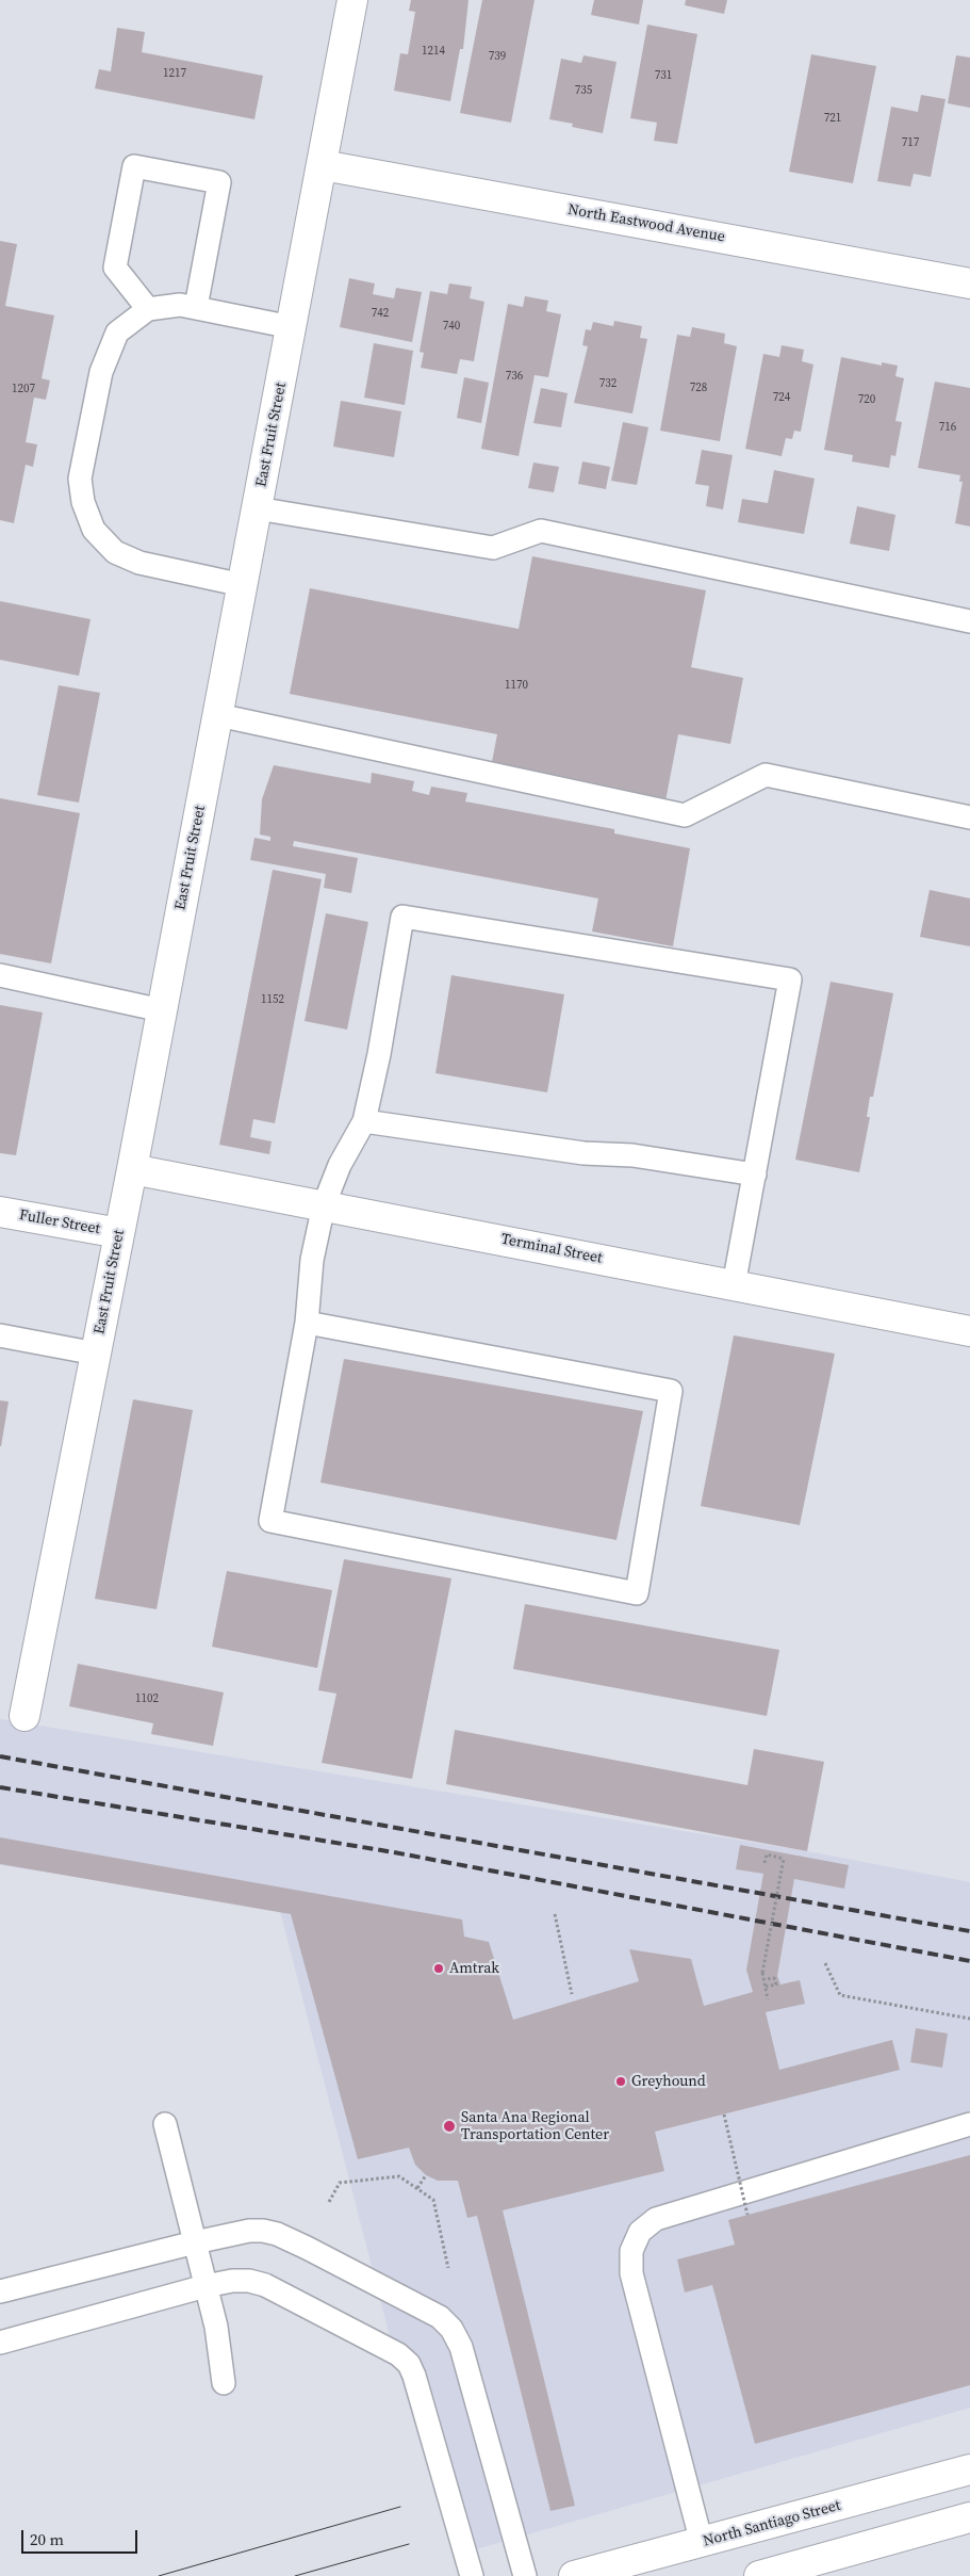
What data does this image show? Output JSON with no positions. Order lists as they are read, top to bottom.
{
  "streets": {
    "street": [
      "North Eastwood Avenue",
      "East Fruit Street",
      "Fuller Street",
      "Terminal Street",
      "North Santiago Street"
    ]
  },
  "crossings": [
    ["North Eastwood Avenue", "East Fruit Street"],
    ["East Fruit Street", "Fuller Street"],
    ["East Fruit Street", "Terminal Street"]
  ],
  "places": ["Amtrak", "Greyhound", "Santa Ana Regional Transportation Center"],
  "house_numbers": [
    "1214",
    "739",
    "1217",
    "731",
    "735",
    "721",
    "717",
    "742",
    "740",
    "736",
    "732",
    "728",
    "1207",
    "724",
    "720",
    "716",
    "1170",
    "1152",
    "1102"
  ],
  "scale_bar": "20 m"
}
